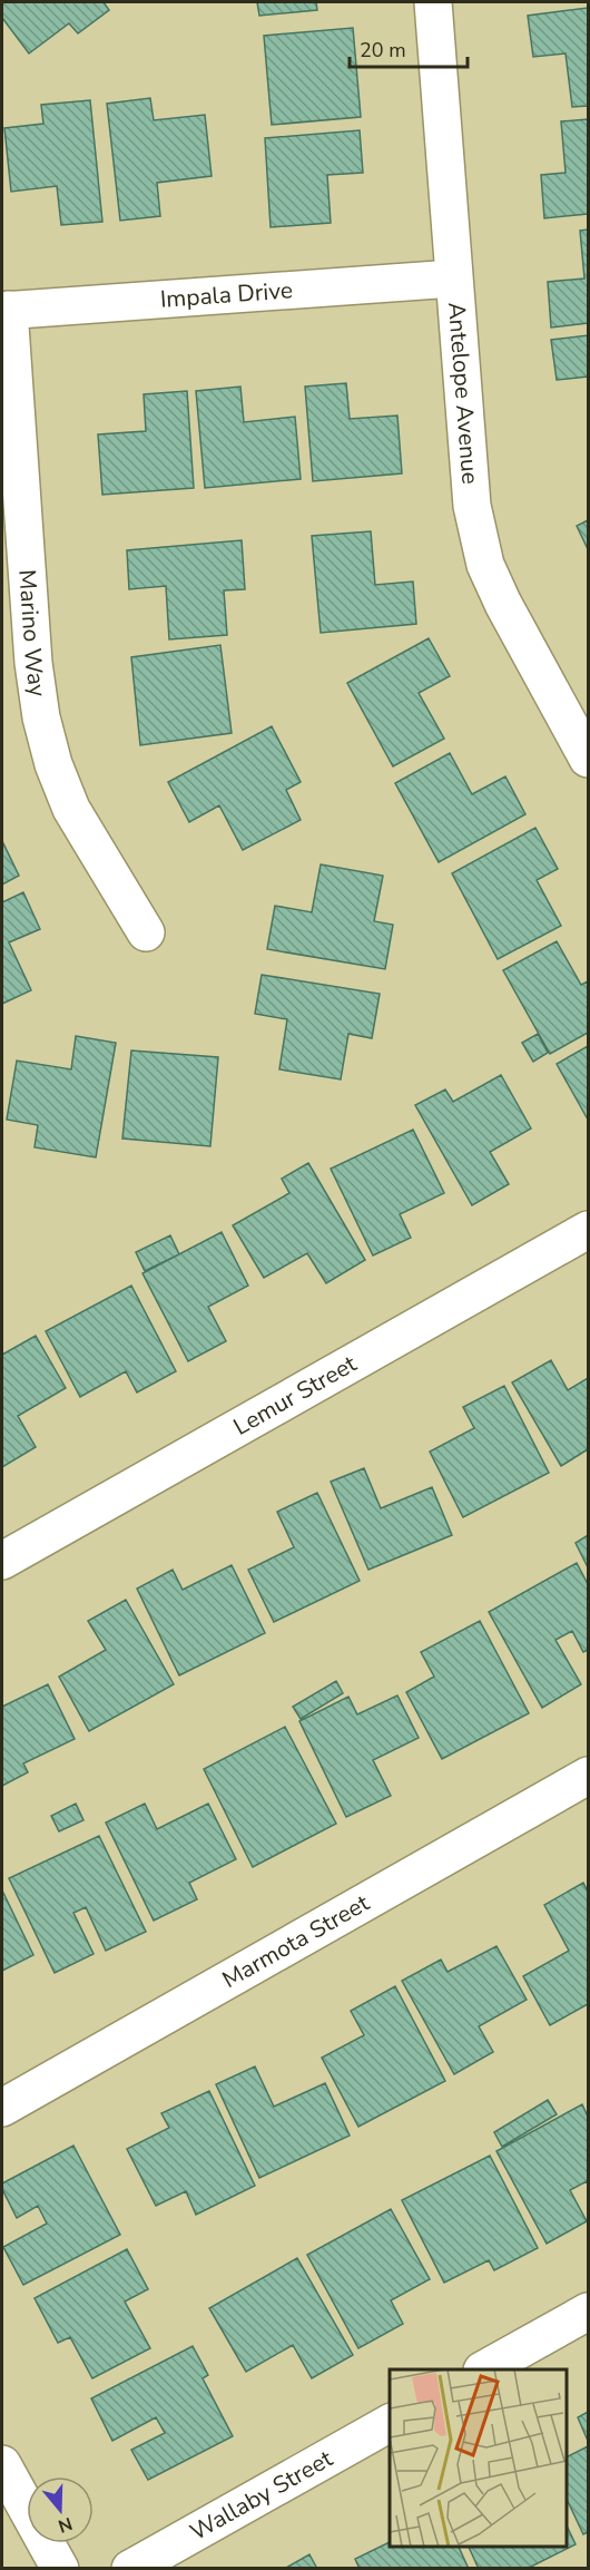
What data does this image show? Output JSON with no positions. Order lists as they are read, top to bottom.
{
  "streets": {
    "street": [
      "Impala Drive",
      "Antelope Avenue",
      "Marino Way",
      "Lemur Street",
      "Marmota Street",
      "Wallaby Street"
    ]
  },
  "crossings": [
    ["Impala Drive", "Antelope Avenue"],
    ["Impala Drive", "Marino Way"]
  ],
  "scale_bar": "20 m",
  "north": "bottom"
}
